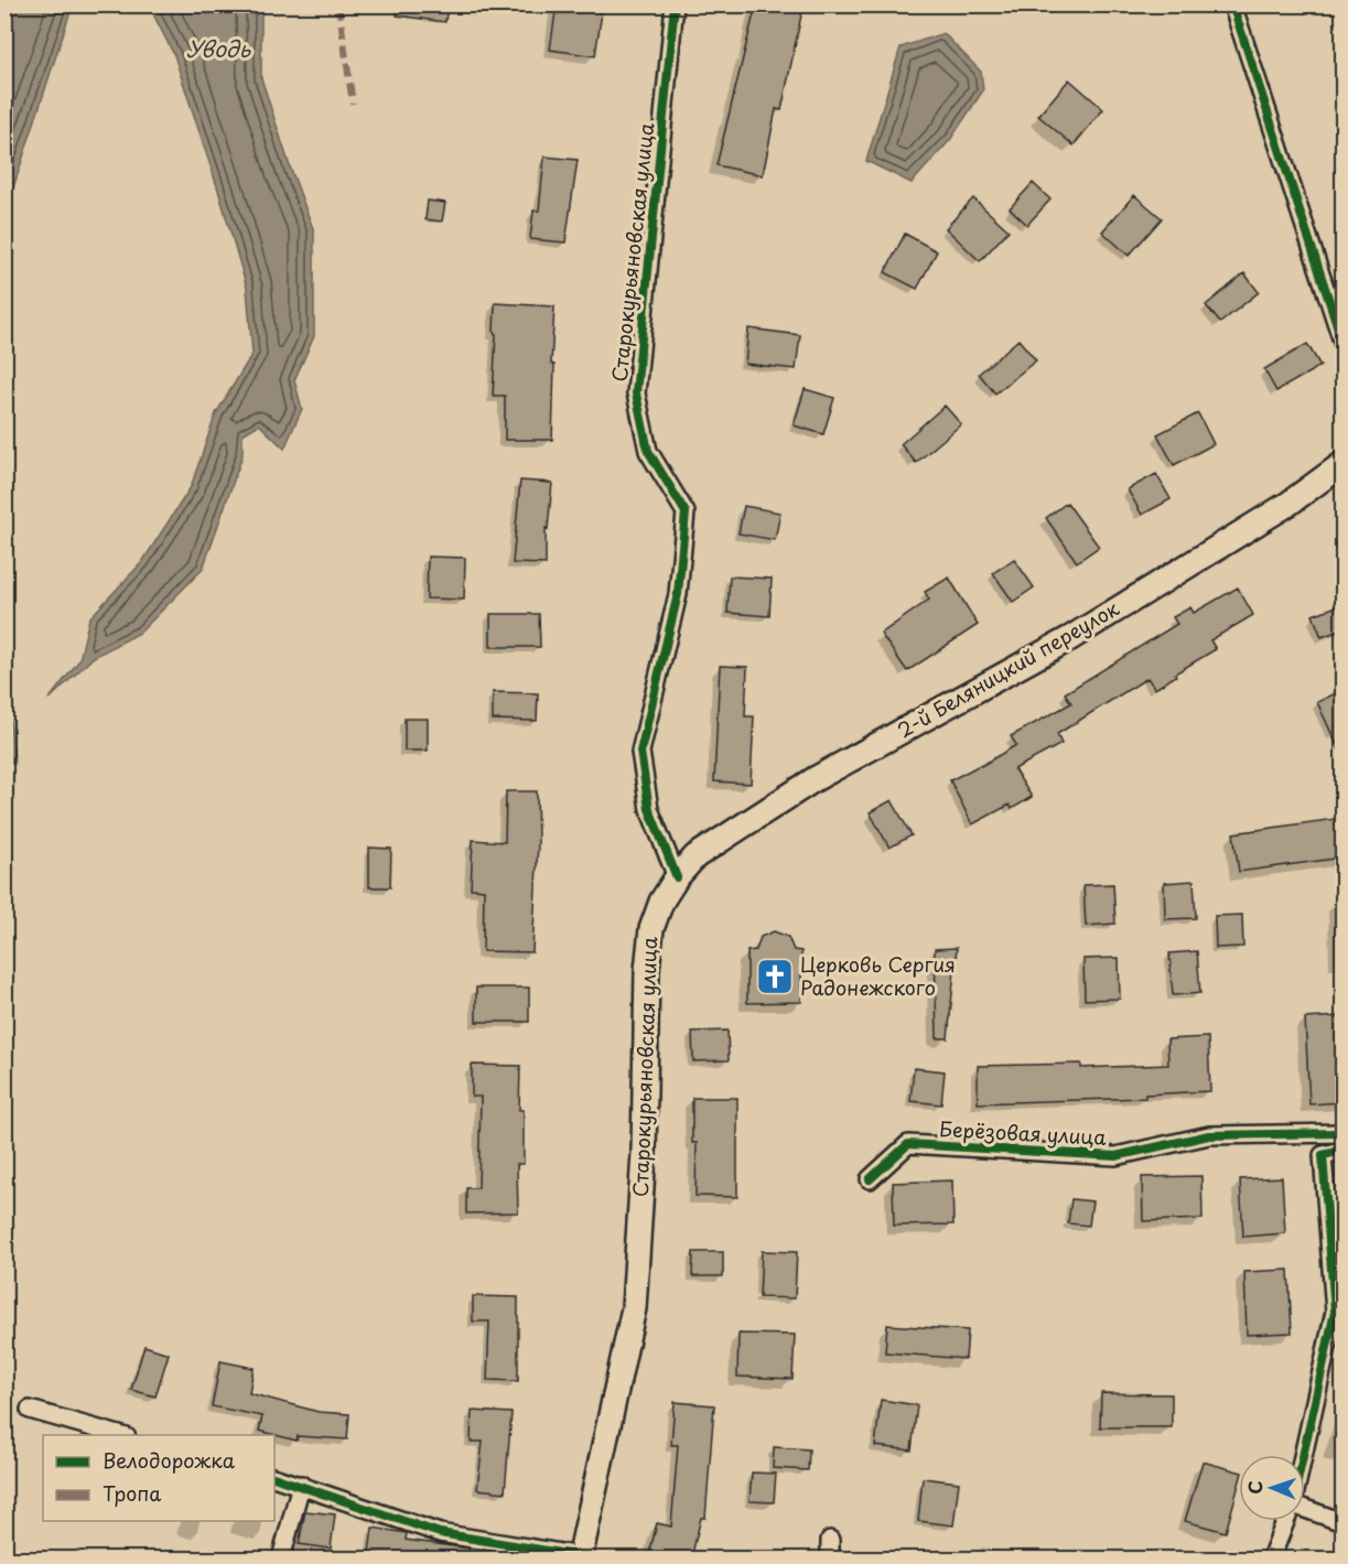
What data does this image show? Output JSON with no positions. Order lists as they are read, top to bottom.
{
  "streets": {
    "main road": ["Старокурьяновская улица", "2-й Беляницкий переулок"],
    "street": ["Берёзовая улица"]
  },
  "crossings": [
    ["Старокурьяновская улица", "2-й Беляницкий переулок"]
  ],
  "water": ["Уводь"],
  "places": {
    "church": ["Церковь Сергия Радонежского"]
  },
  "legend": ["Велодорожка", "Тропа"],
  "north": "left"
}
